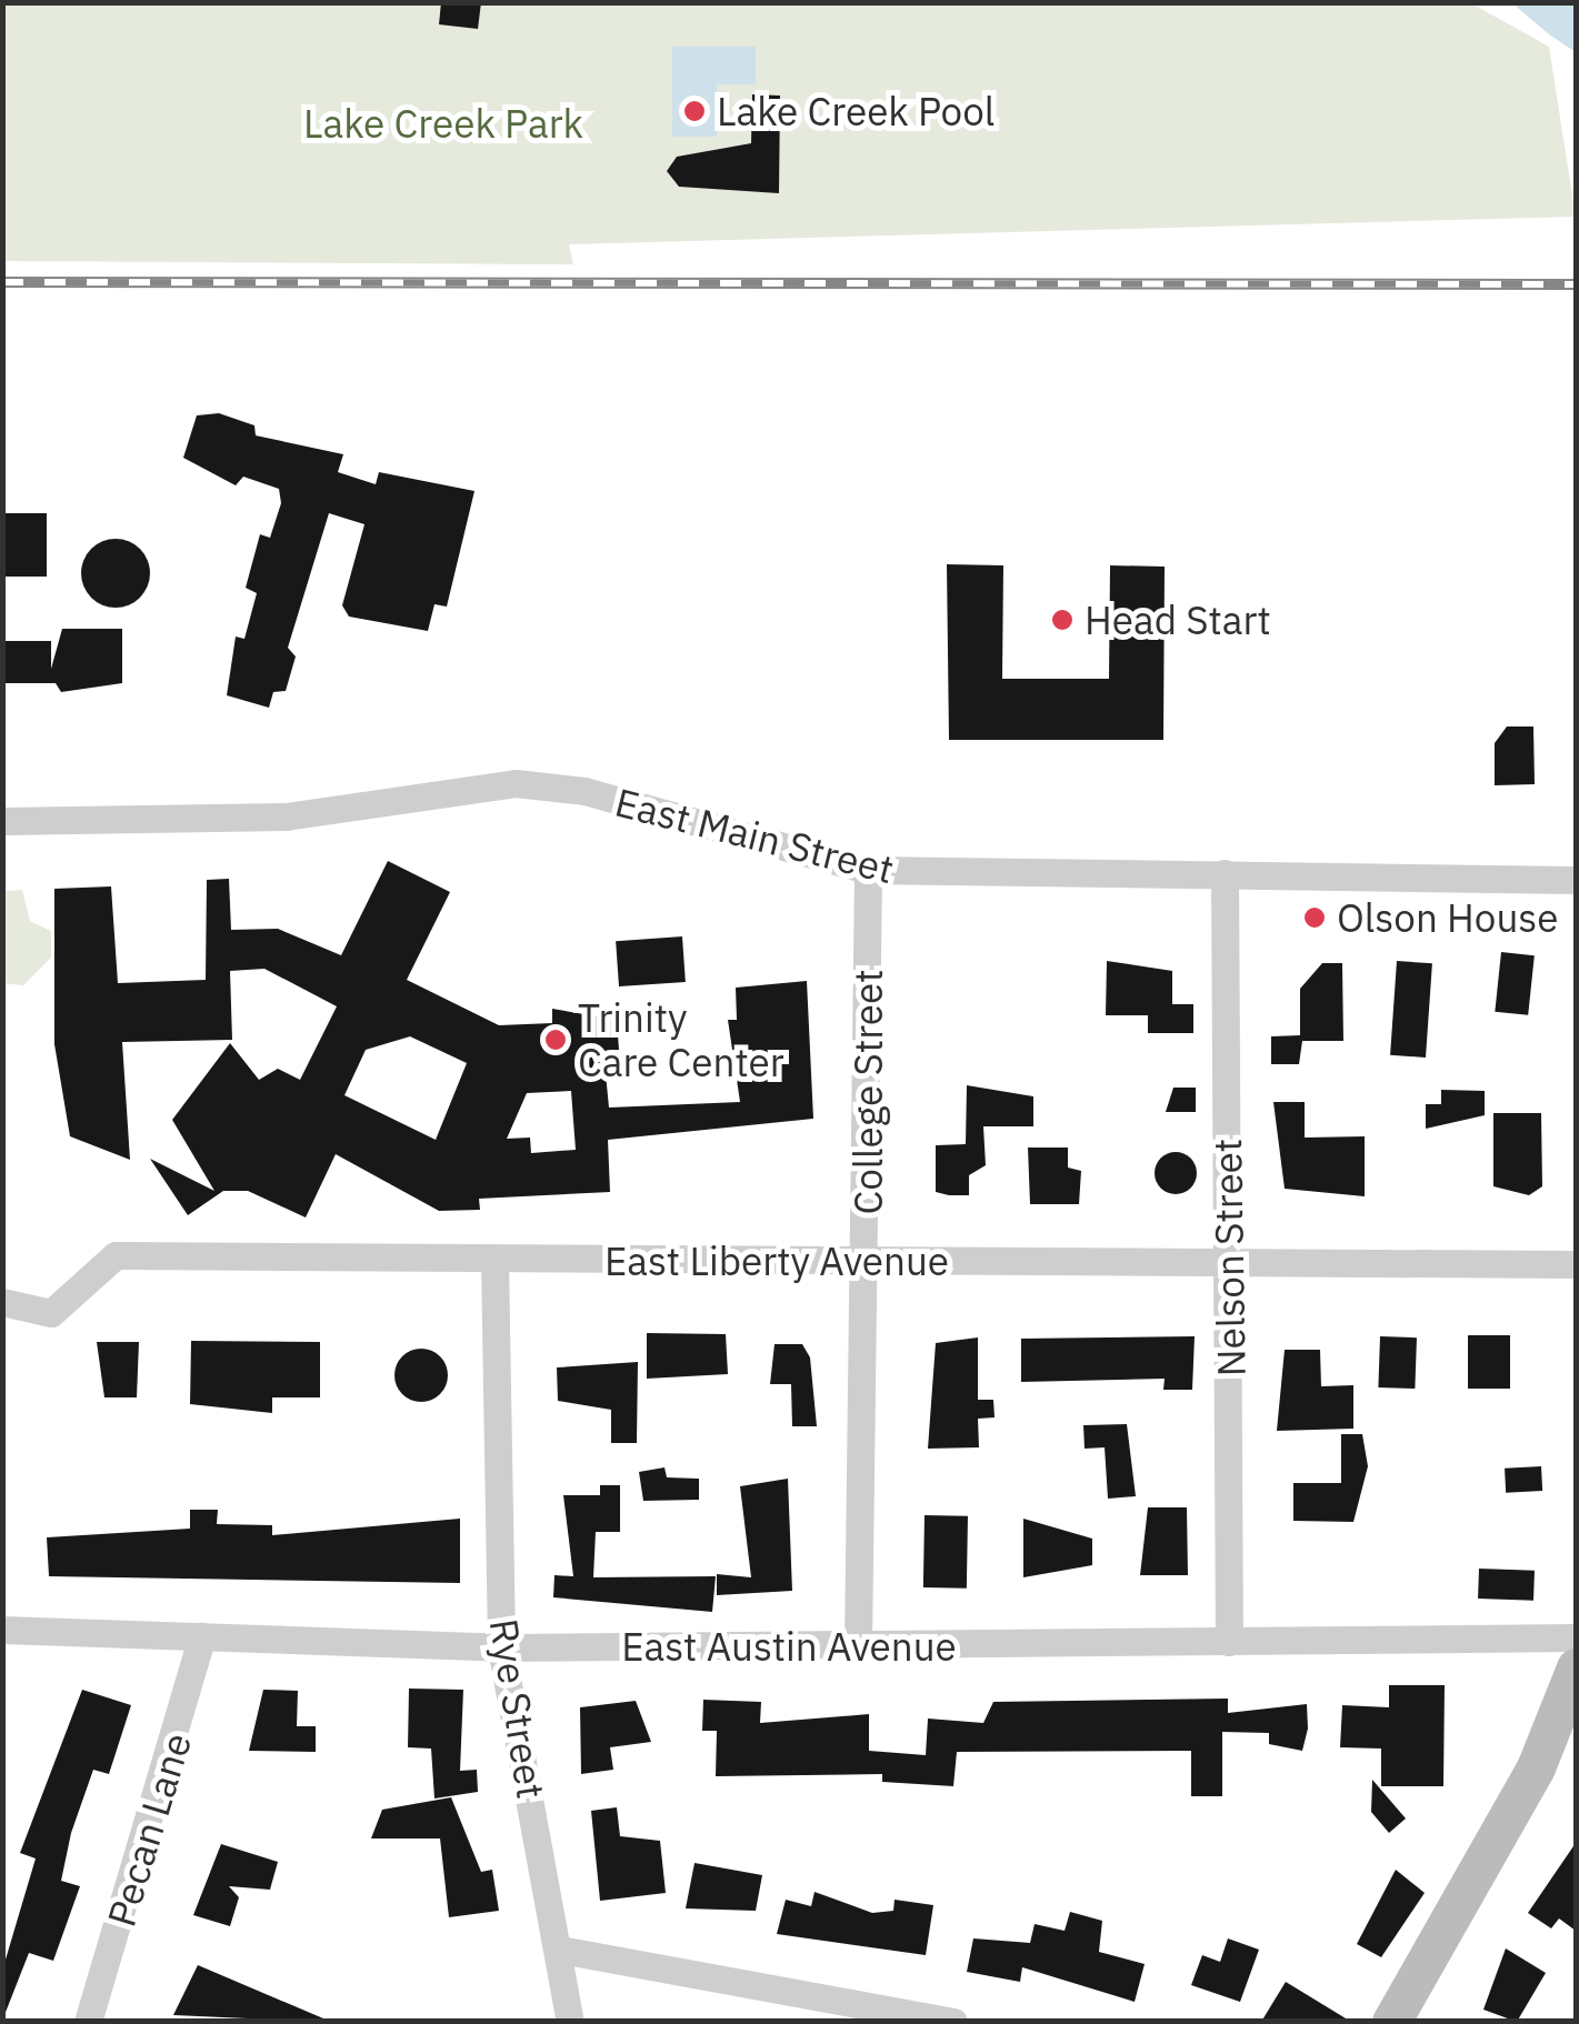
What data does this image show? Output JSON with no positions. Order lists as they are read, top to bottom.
{
  "streets": {
    "street": [
      "East Main Street",
      "College Street",
      "Nelson Street",
      "East Liberty Avenue",
      "East Austin Avenue",
      "Rye Street",
      "Pecan Lane"
    ]
  },
  "crossings": [
    ["East Main Street", "College Street"],
    ["East Main Street", "Nelson Street"],
    ["College Street", "East Liberty Avenue"],
    ["College Street", "East Austin Avenue"],
    ["Nelson Street", "East Liberty Avenue"],
    ["Nelson Street", "East Austin Avenue"],
    ["East Liberty Avenue", "Rye Street"],
    ["East Austin Avenue", "Rye Street"],
    ["East Austin Avenue", "Pecan Lane"]
  ],
  "parks": ["Lake Creek Park"],
  "places": [
    "Lake Creek Pool",
    "Head Start",
    "Olson House",
    "Trinity Care Center"
  ]
}
